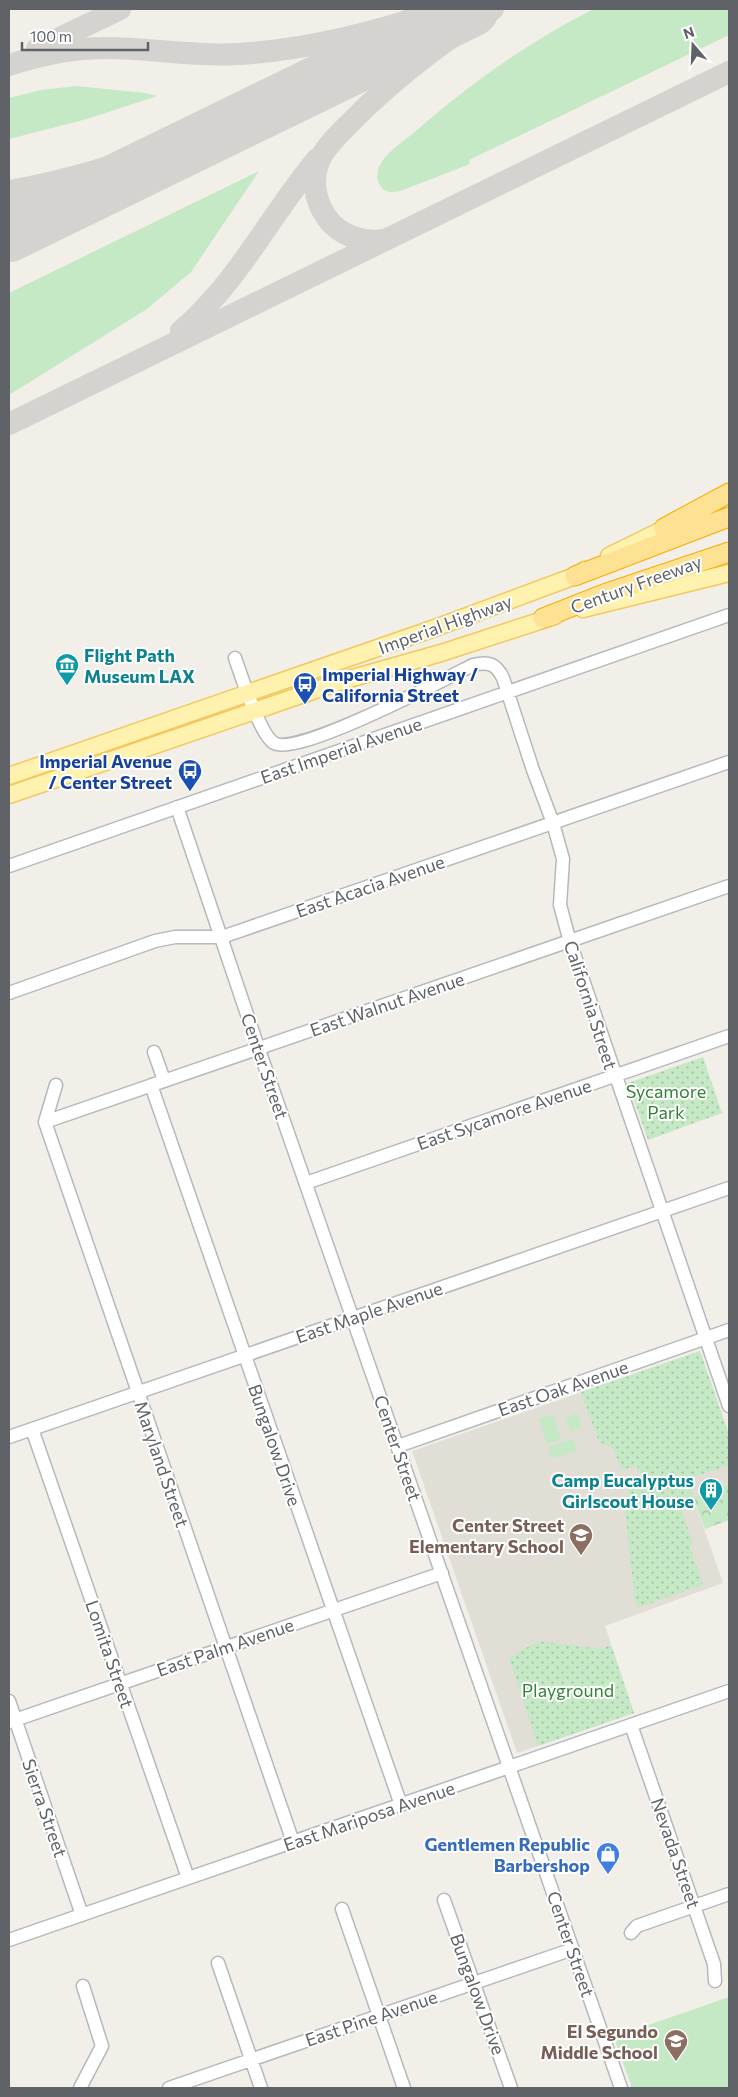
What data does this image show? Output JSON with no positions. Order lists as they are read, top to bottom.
{
  "streets": {
    "highway": ["Century Freeway"],
    "main road": ["Imperial Highway"],
    "street": [
      "East Imperial Avenue",
      "East Acacia Avenue",
      "East Walnut Avenue",
      "California Street",
      "Center Street",
      "East Sycamore Avenue",
      "East Maple Avenue",
      "East Oak Avenue",
      "Bungalow Drive",
      "Maryland Street",
      "East Palm Avenue",
      "Lomita Street",
      "Sierra Street",
      "East Mariposa Avenue",
      "Nevada Street",
      "East Pine Avenue"
    ]
  },
  "crossings": [
    ["Century Freeway", "Imperial Highway"],
    ["Imperial Highway", "California Street"],
    ["East Imperial Avenue", "California Street"],
    ["East Imperial Avenue", "Center Street"],
    ["East Acacia Avenue", "California Street"],
    ["East Acacia Avenue", "Center Street"],
    ["East Walnut Avenue", "California Street"],
    ["East Walnut Avenue", "Center Street"],
    ["East Walnut Avenue", "Bungalow Drive"],
    ["East Walnut Avenue", "Maryland Street"],
    ["California Street", "East Sycamore Avenue"],
    ["California Street", "East Maple Avenue"],
    ["California Street", "East Oak Avenue"],
    ["Center Street", "East Sycamore Avenue"],
    ["Center Street", "East Maple Avenue"],
    ["Center Street", "East Oak Avenue"],
    ["Center Street", "East Palm Avenue"],
    ["Center Street", "East Mariposa Avenue"],
    ["Center Street", "East Pine Avenue"],
    ["East Maple Avenue", "Bungalow Drive"],
    ["East Maple Avenue", "Maryland Street"],
    ["East Maple Avenue", "Lomita Street"],
    ["Bungalow Drive", "East Palm Avenue"],
    ["Bungalow Drive", "East Mariposa Avenue"],
    ["Bungalow Drive", "East Pine Avenue"],
    ["Maryland Street", "East Palm Avenue"],
    ["Maryland Street", "East Mariposa Avenue"],
    ["East Palm Avenue", "Lomita Street"],
    ["East Palm Avenue", "Sierra Street"],
    ["Lomita Street", "East Mariposa Avenue"],
    ["Sierra Street", "East Mariposa Avenue"],
    ["East Mariposa Avenue", "Nevada Street"]
  ],
  "parks": ["Sycamore Park", "Playground"],
  "places": {
    "museum": ["Flight Path Museum LAX"],
    "bus stop": ["Imperial Highway / California Street", "Imperial Avenue / Center Street"],
    "building": ["Camp Eucalyptus Girlscout House"],
    "school or university": ["Center Street Elementary School", "El Segundo Middle School"],
    "shop": ["Gentlemen Republic Barbershop"]
  },
  "scale_bar": "100 m",
  "north": "top"
}
